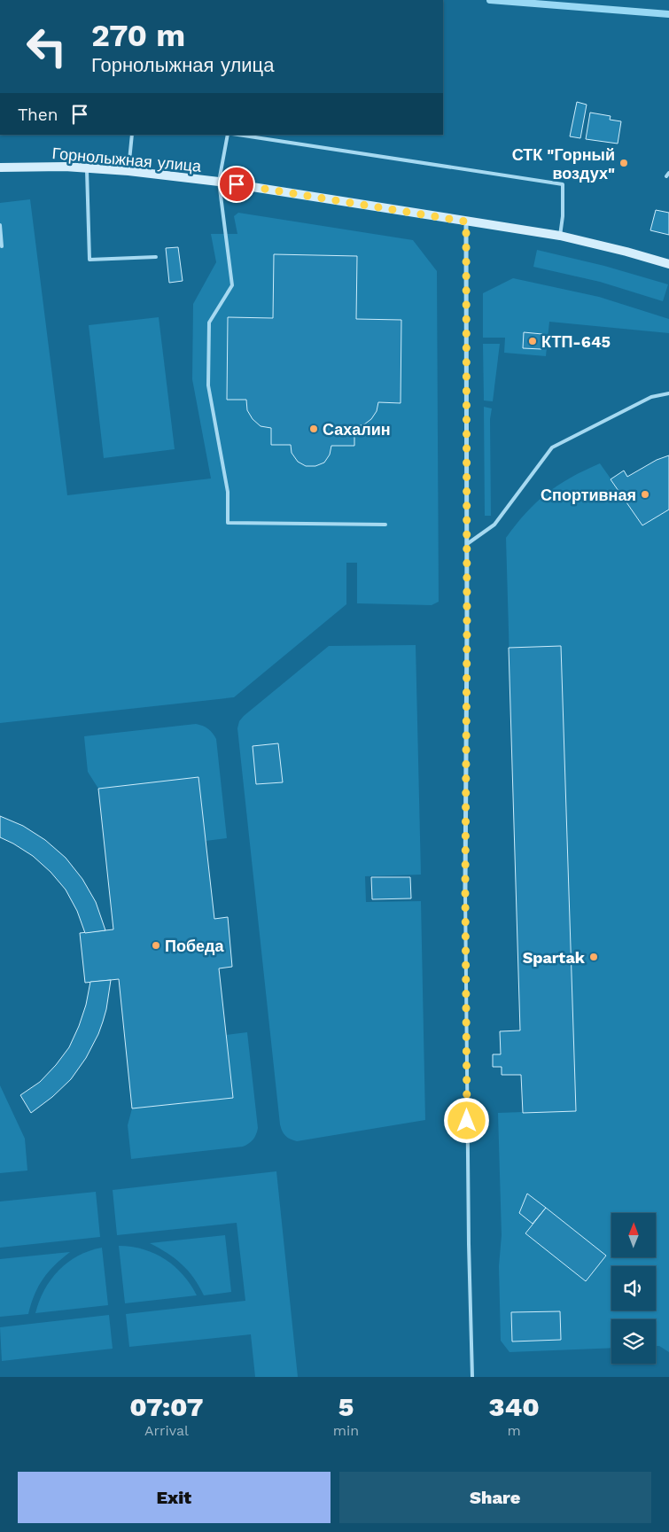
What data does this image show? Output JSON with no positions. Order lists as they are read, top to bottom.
{
  "streets": {
    "street": ["Горнолыжная улица"]
  },
  "places": [
    "СТК \"Горный воздух\"",
    "КТП-645",
    "Сахалин",
    "Спортивная",
    "Победа",
    "Spartak"
  ],
  "north": "top",
  "page": {
    "turn": ["270 m", "Горнолыжная улица"],
    "then": "Then",
    "eta": [
      "07:07",
      "Arrival",
      "5",
      "min",
      "340",
      "m"
    ],
    "buttons": ["Exit", "Share"]
  }
}
